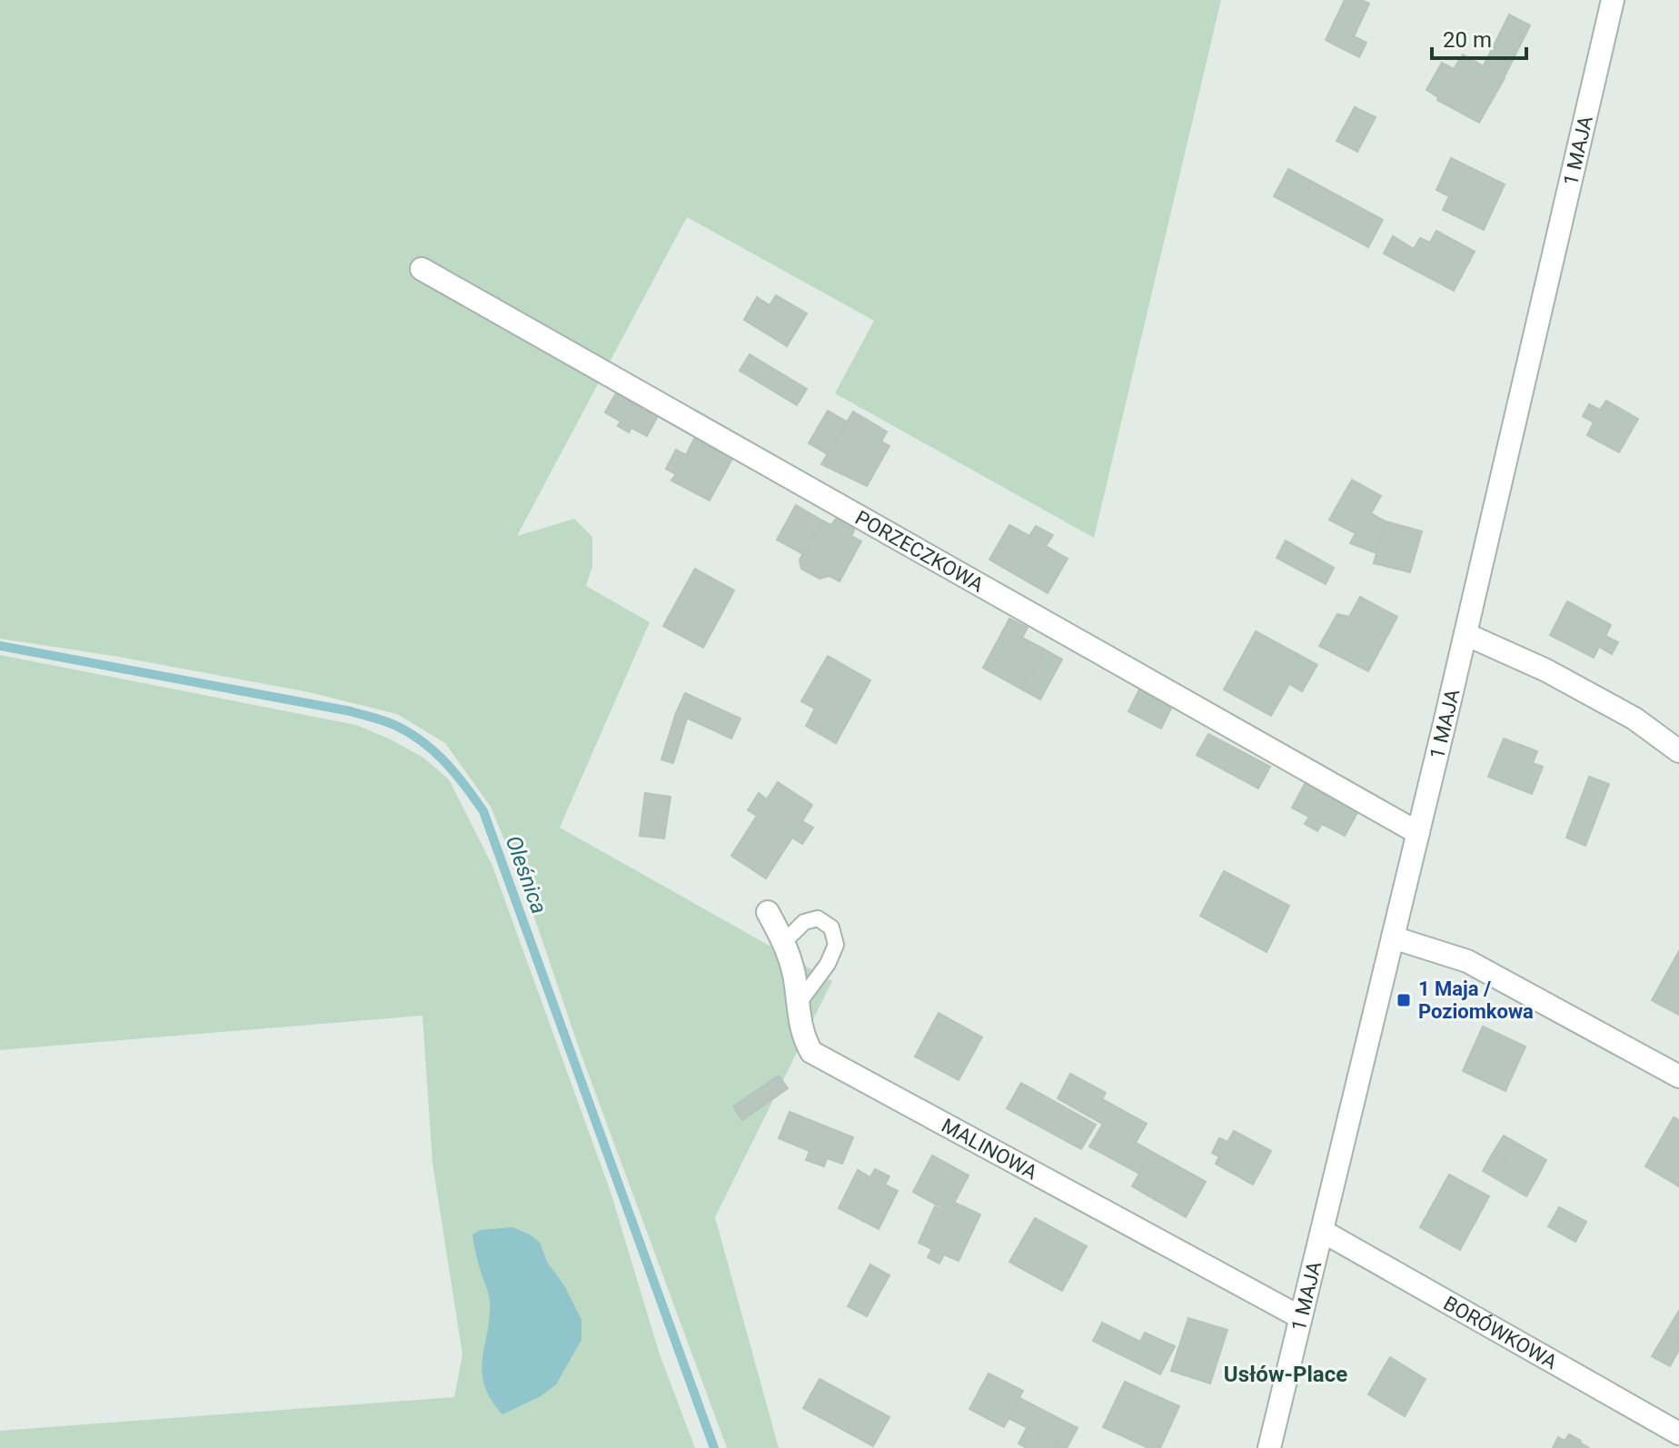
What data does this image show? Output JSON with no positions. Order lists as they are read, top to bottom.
{
  "streets": {
    "street": [
      "1 MAJA",
      "PORZECZKOWA",
      "MALINOWA",
      "BORÓWKOWA"
    ]
  },
  "crossings": [
    ["1 MAJA", "PORZECZKOWA"],
    ["1 MAJA", "MALINOWA"],
    ["1 MAJA", "BORÓWKOWA"]
  ],
  "districts": ["Usłów-Place"],
  "water": ["Oleśnica"],
  "places": {
    "transit": ["1 Maja / Poziomkowa"]
  },
  "scale_bar": "20 m"
}
